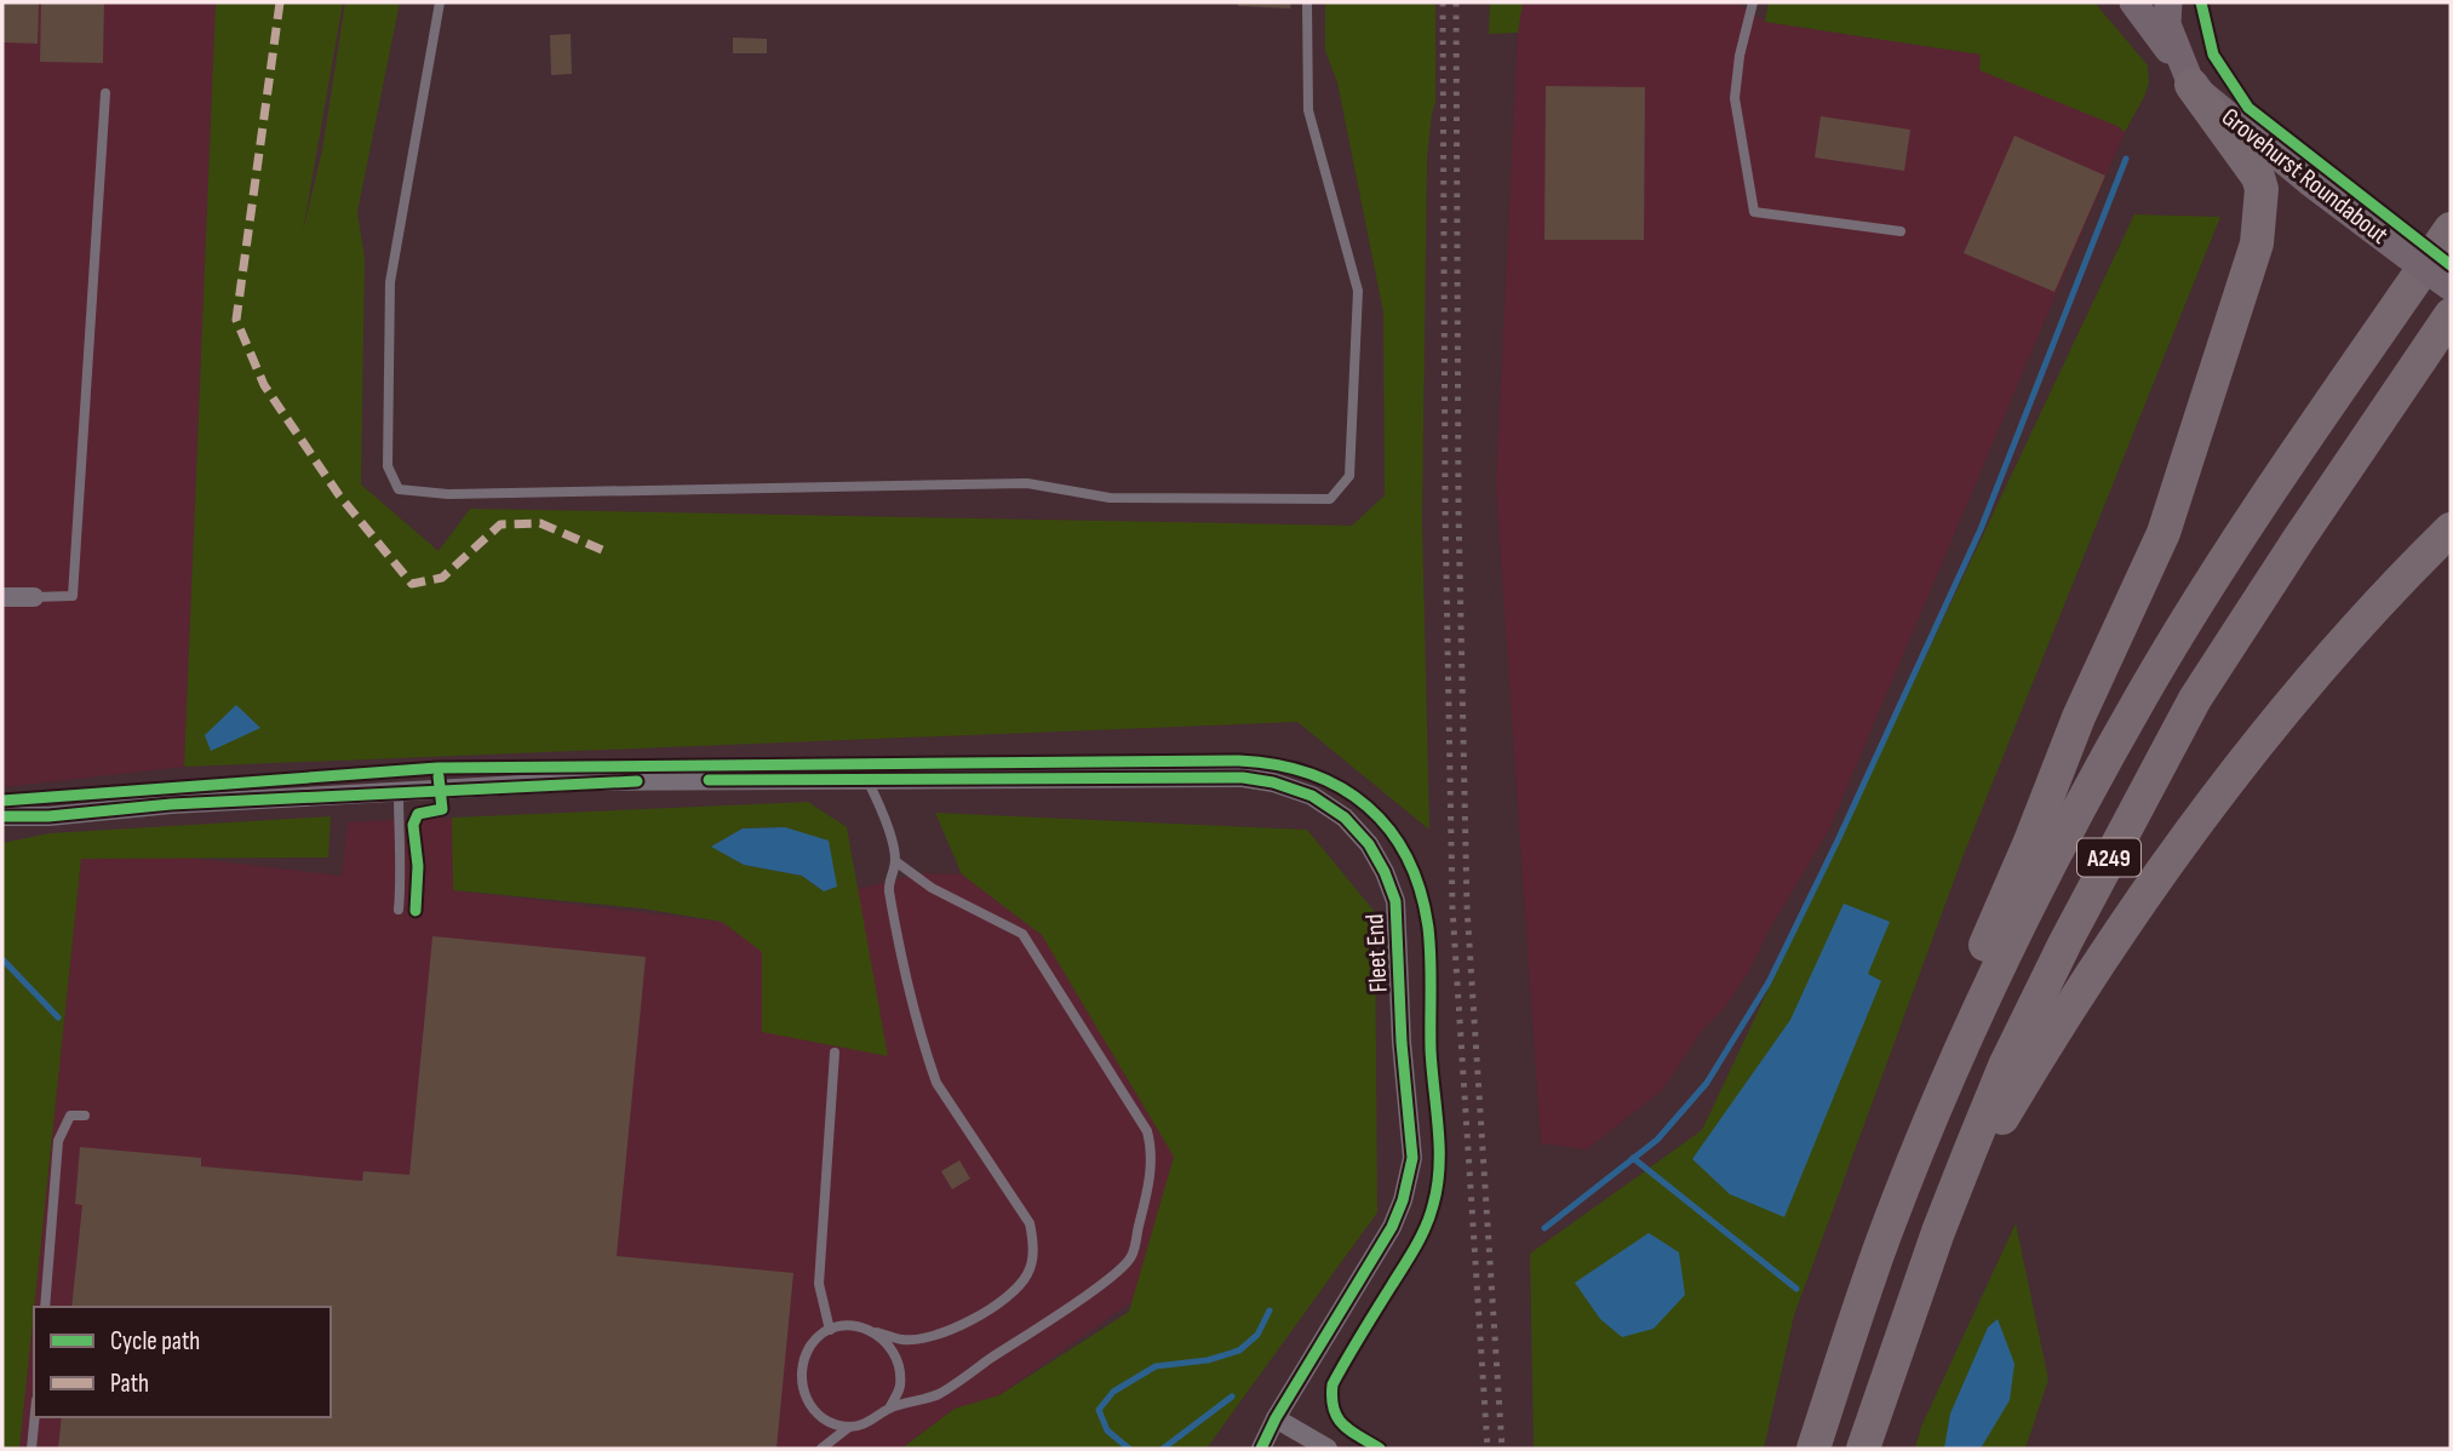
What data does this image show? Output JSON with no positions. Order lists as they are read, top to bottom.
{
  "streets": {
    "highway": ["A249"],
    "main road": ["Grovehurst Roundabout"],
    "street": ["Fleet End"]
  },
  "crossings": [
    ["Grovehurst Roundabout", "A249"]
  ],
  "legend": ["Cycle path", "Path"]
}
